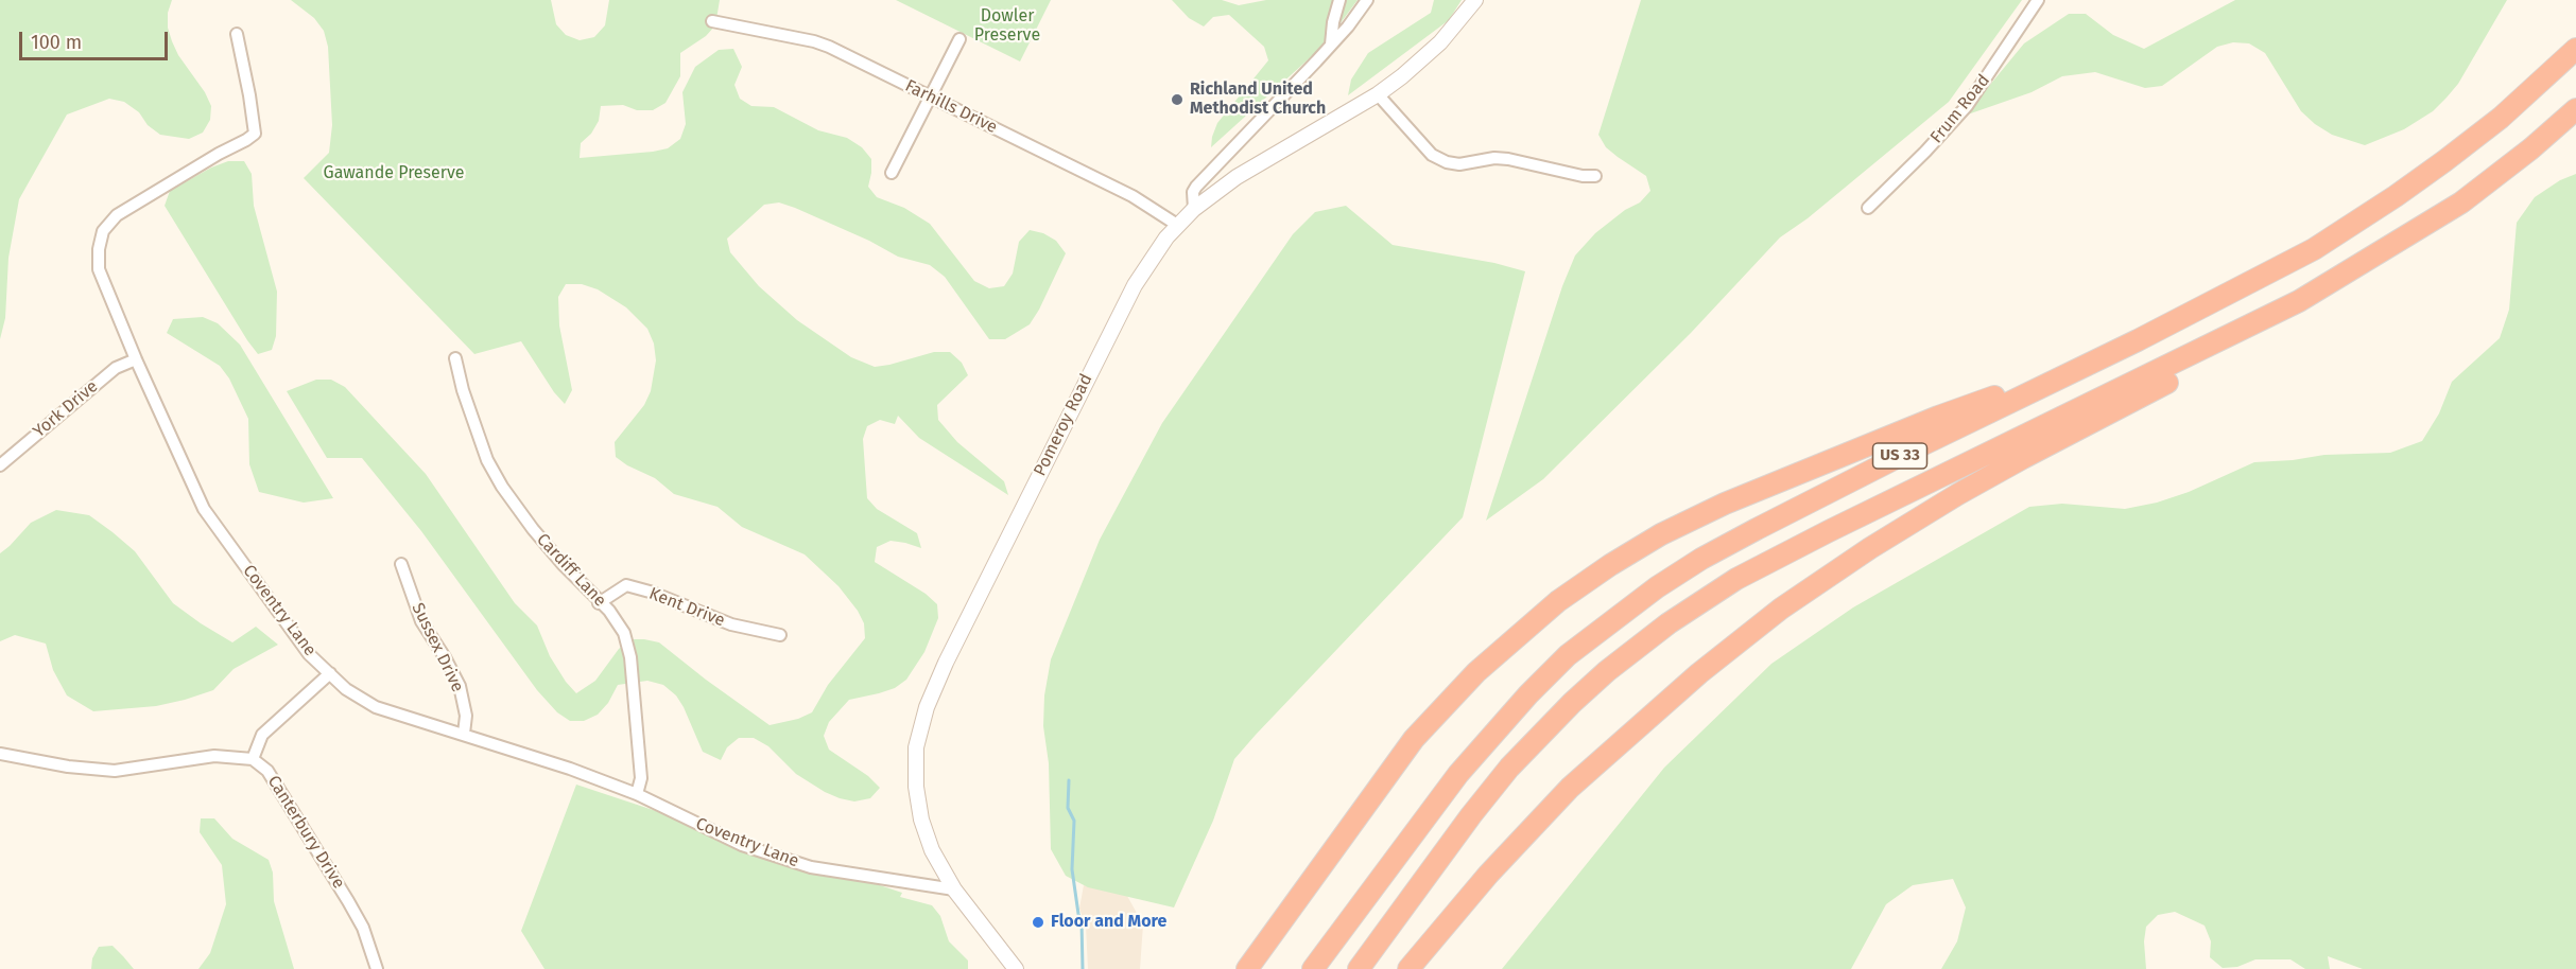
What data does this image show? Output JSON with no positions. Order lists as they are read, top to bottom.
{
  "streets": {
    "highway": ["US 33"],
    "street": [
      "Farhills Drive",
      "Frum Road",
      "York Drive",
      "Pomeroy Road",
      "Cardiff Lane",
      "Kent Drive",
      "Coventry Lane",
      "Sussex Drive",
      "Canterbury Drive"
    ]
  },
  "crossings": [
    ["Farhills Drive", "Pomeroy Road"],
    ["York Drive", "Coventry Lane"],
    ["Pomeroy Road", "Coventry Lane"],
    ["Cardiff Lane", "Kent Drive"],
    ["Cardiff Lane", "Coventry Lane"],
    ["Coventry Lane", "Sussex Drive"]
  ],
  "parks": ["Dowler Preserve", "Gawande Preserve"],
  "places": ["Richland United Methodist Church", "Floor and More"],
  "scale_bar": "100 m"
}
